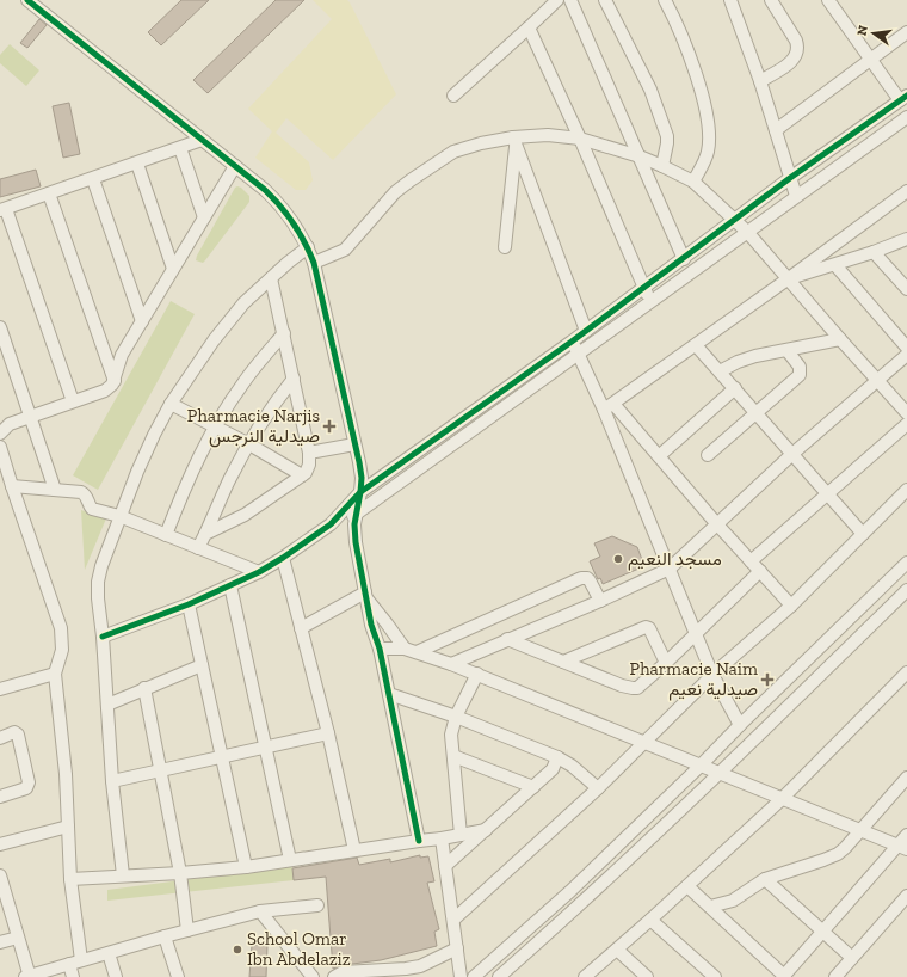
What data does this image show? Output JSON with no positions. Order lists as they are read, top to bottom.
{
  "places": {
    "health": ["Pharmacie Narjis صيدلية النرجس", "Pharmacie Naim صيدلية نعيم"],
    "other": ["مسجد النعيم", "School Omar Ibn Abdelaziz"]
  },
  "north": "left"
}
